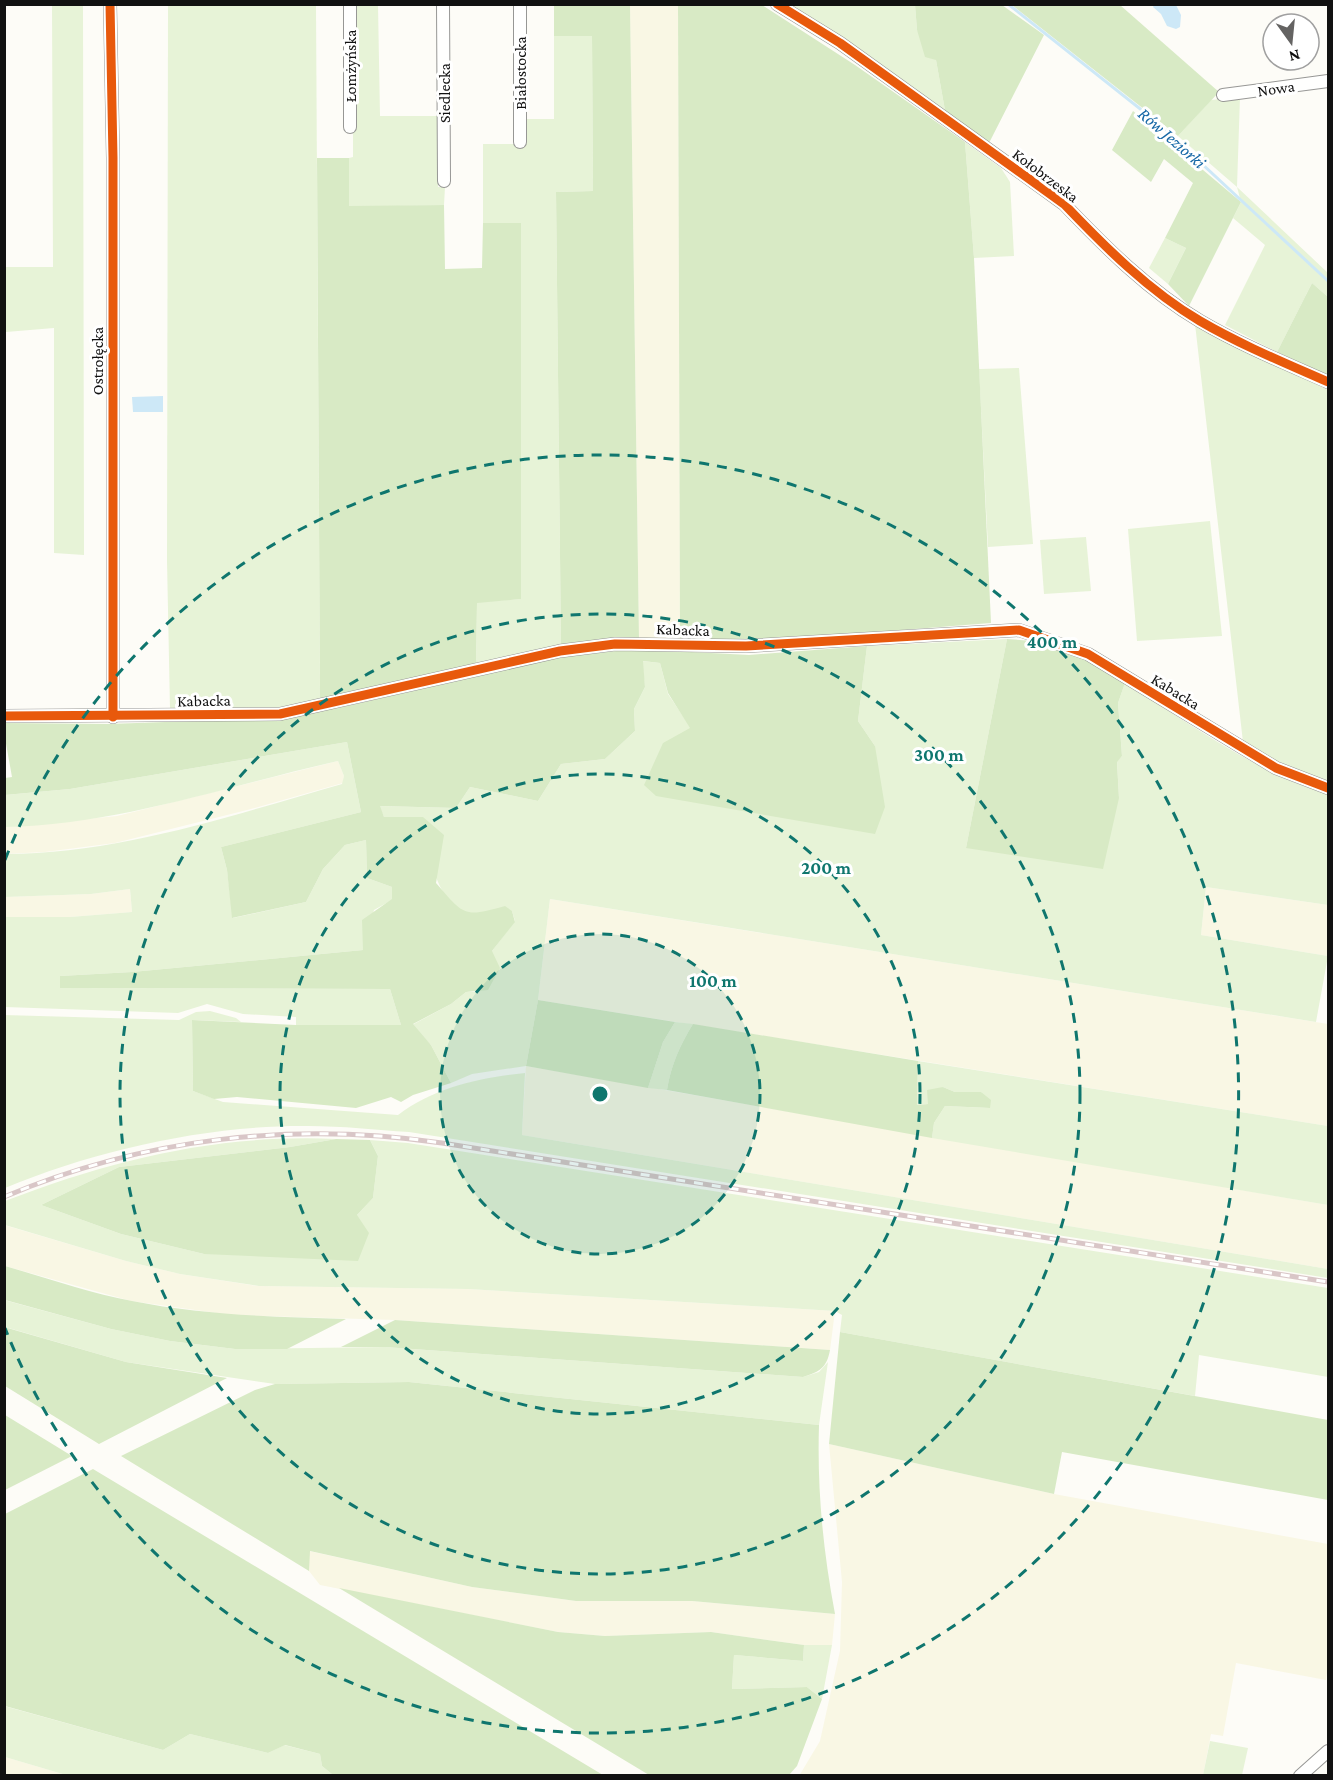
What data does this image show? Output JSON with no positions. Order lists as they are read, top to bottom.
{
  "streets": {
    "street": [
      "Łomżyńska",
      "Białostocka",
      "Nowa",
      "Siedlecka",
      "Kołobrzeska",
      "Ostrołęcka",
      "Kabacka"
    ]
  },
  "crossings": [
    ["Ostrołęcka", "Kabacka"]
  ],
  "water": ["Rów Jeziorki"],
  "north": "bottom",
  "rings": [
    "400 m",
    "300 m",
    "200 m",
    "100 m"
  ]
}
